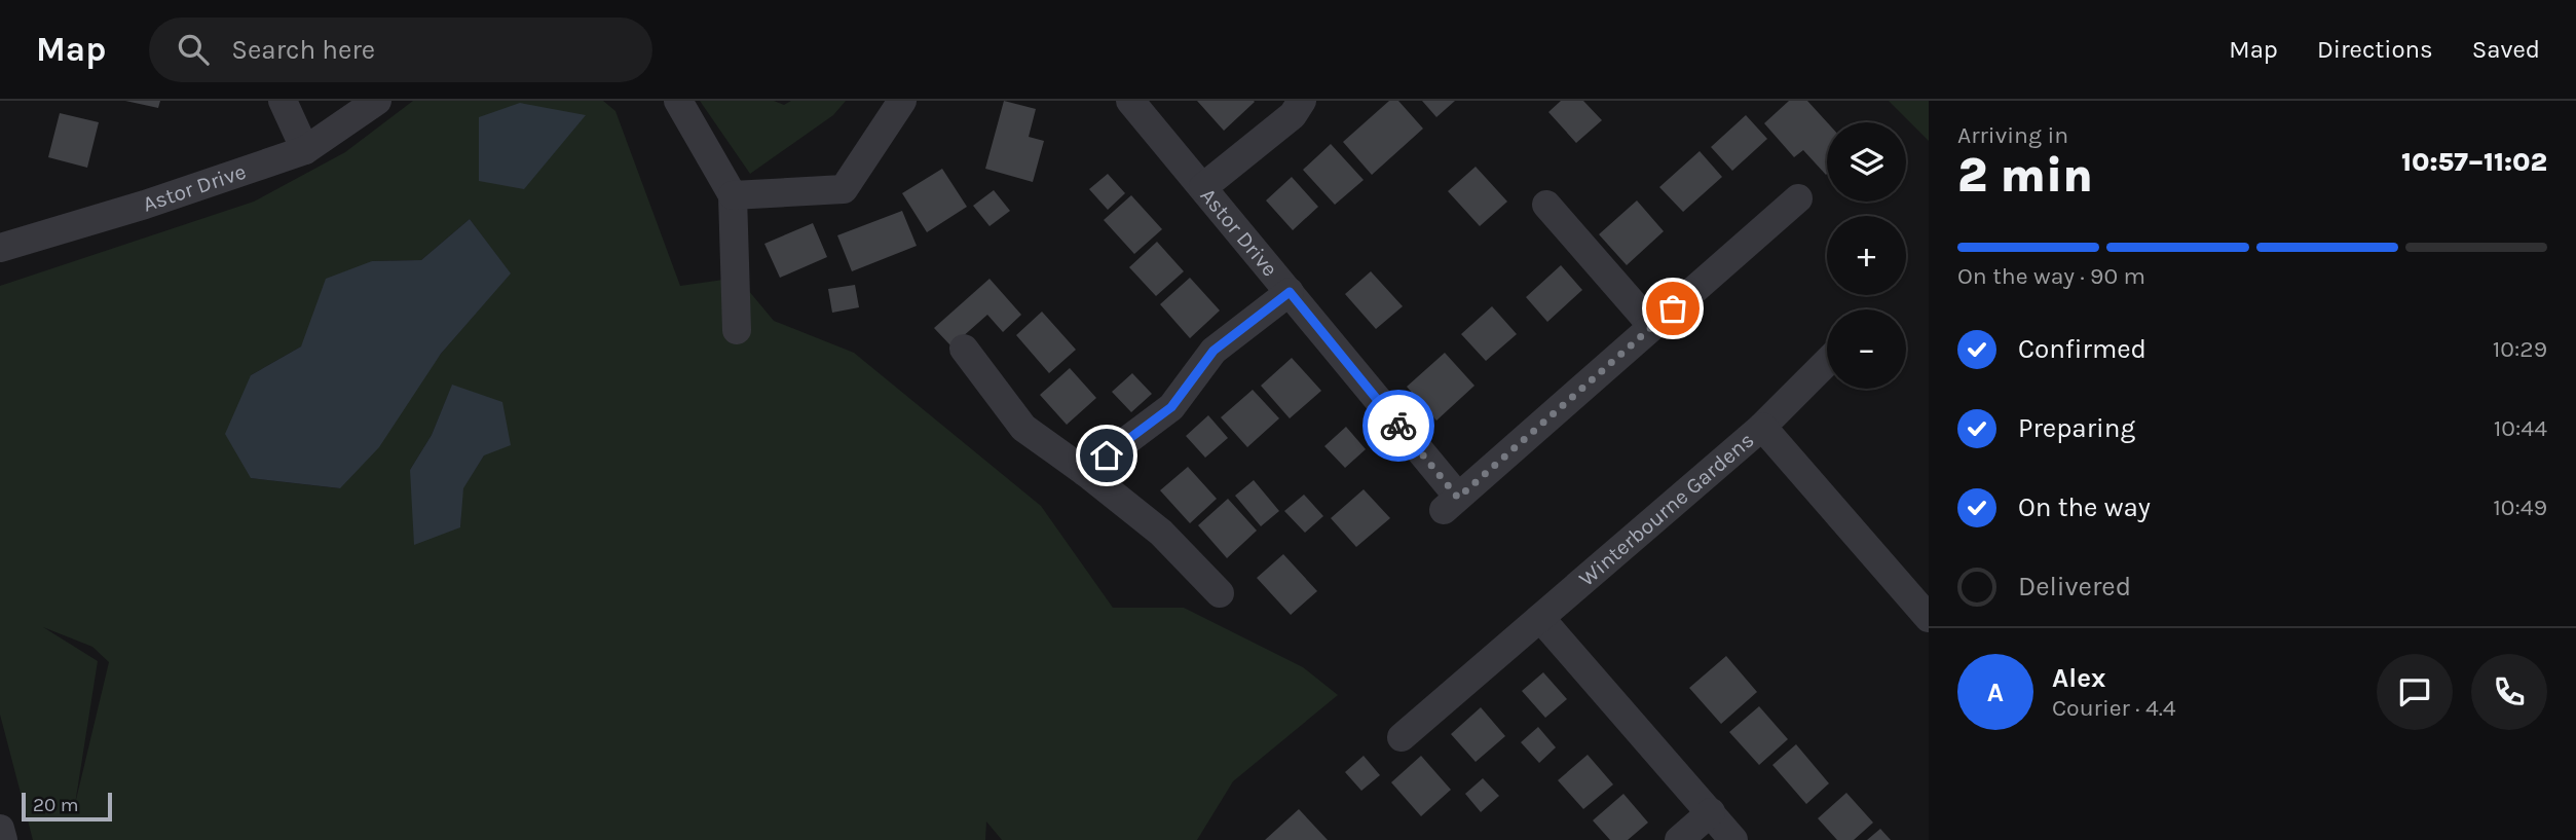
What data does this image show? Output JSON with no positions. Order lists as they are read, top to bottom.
{
  "streets": {
    "street": ["Astor Drive", "Winterbourne Gardens"]
  },
  "scale_bar": "20 m",
  "page": {
    "header": "Map",
    "search": "Search here",
    "nav": ["Map", "Directions", "Saved"],
    "heading": ["2 min", "Arriving in", "10:57–11:02"],
    "panel": ["Alex", "Courier · 4.4"],
    "map_buttons": ["+", "−"],
    "bar": "On the way · 90 m",
    "list": [
      ["Confirmed", "10:29"],
      ["Preparing", "10:44"],
      ["On the way", "10:49"],
      "Delivered"
    ],
    "round": "A",
    "scale": "20 m"
  }
}
